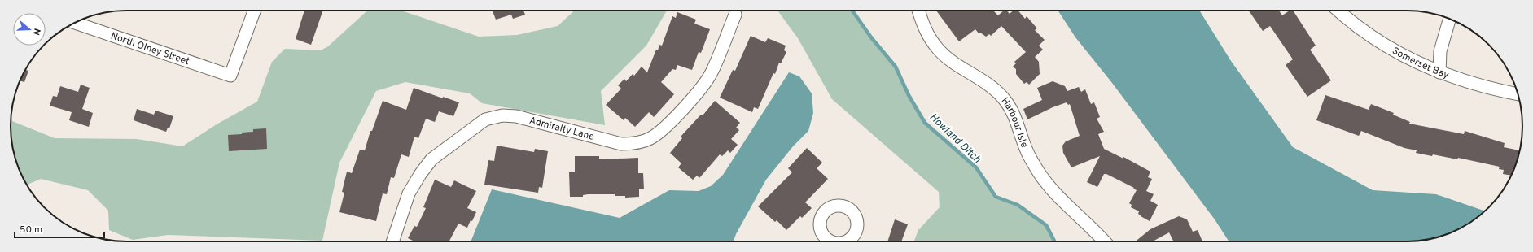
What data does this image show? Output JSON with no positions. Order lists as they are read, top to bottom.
{
  "streets": {
    "street": [
      "North Olney Street",
      "Somerset Bay",
      "Harbour Isle",
      "Admiralty Lane"
    ]
  },
  "water": ["Howland Ditch"],
  "scale_bar": "50 m",
  "north": "right"
}
